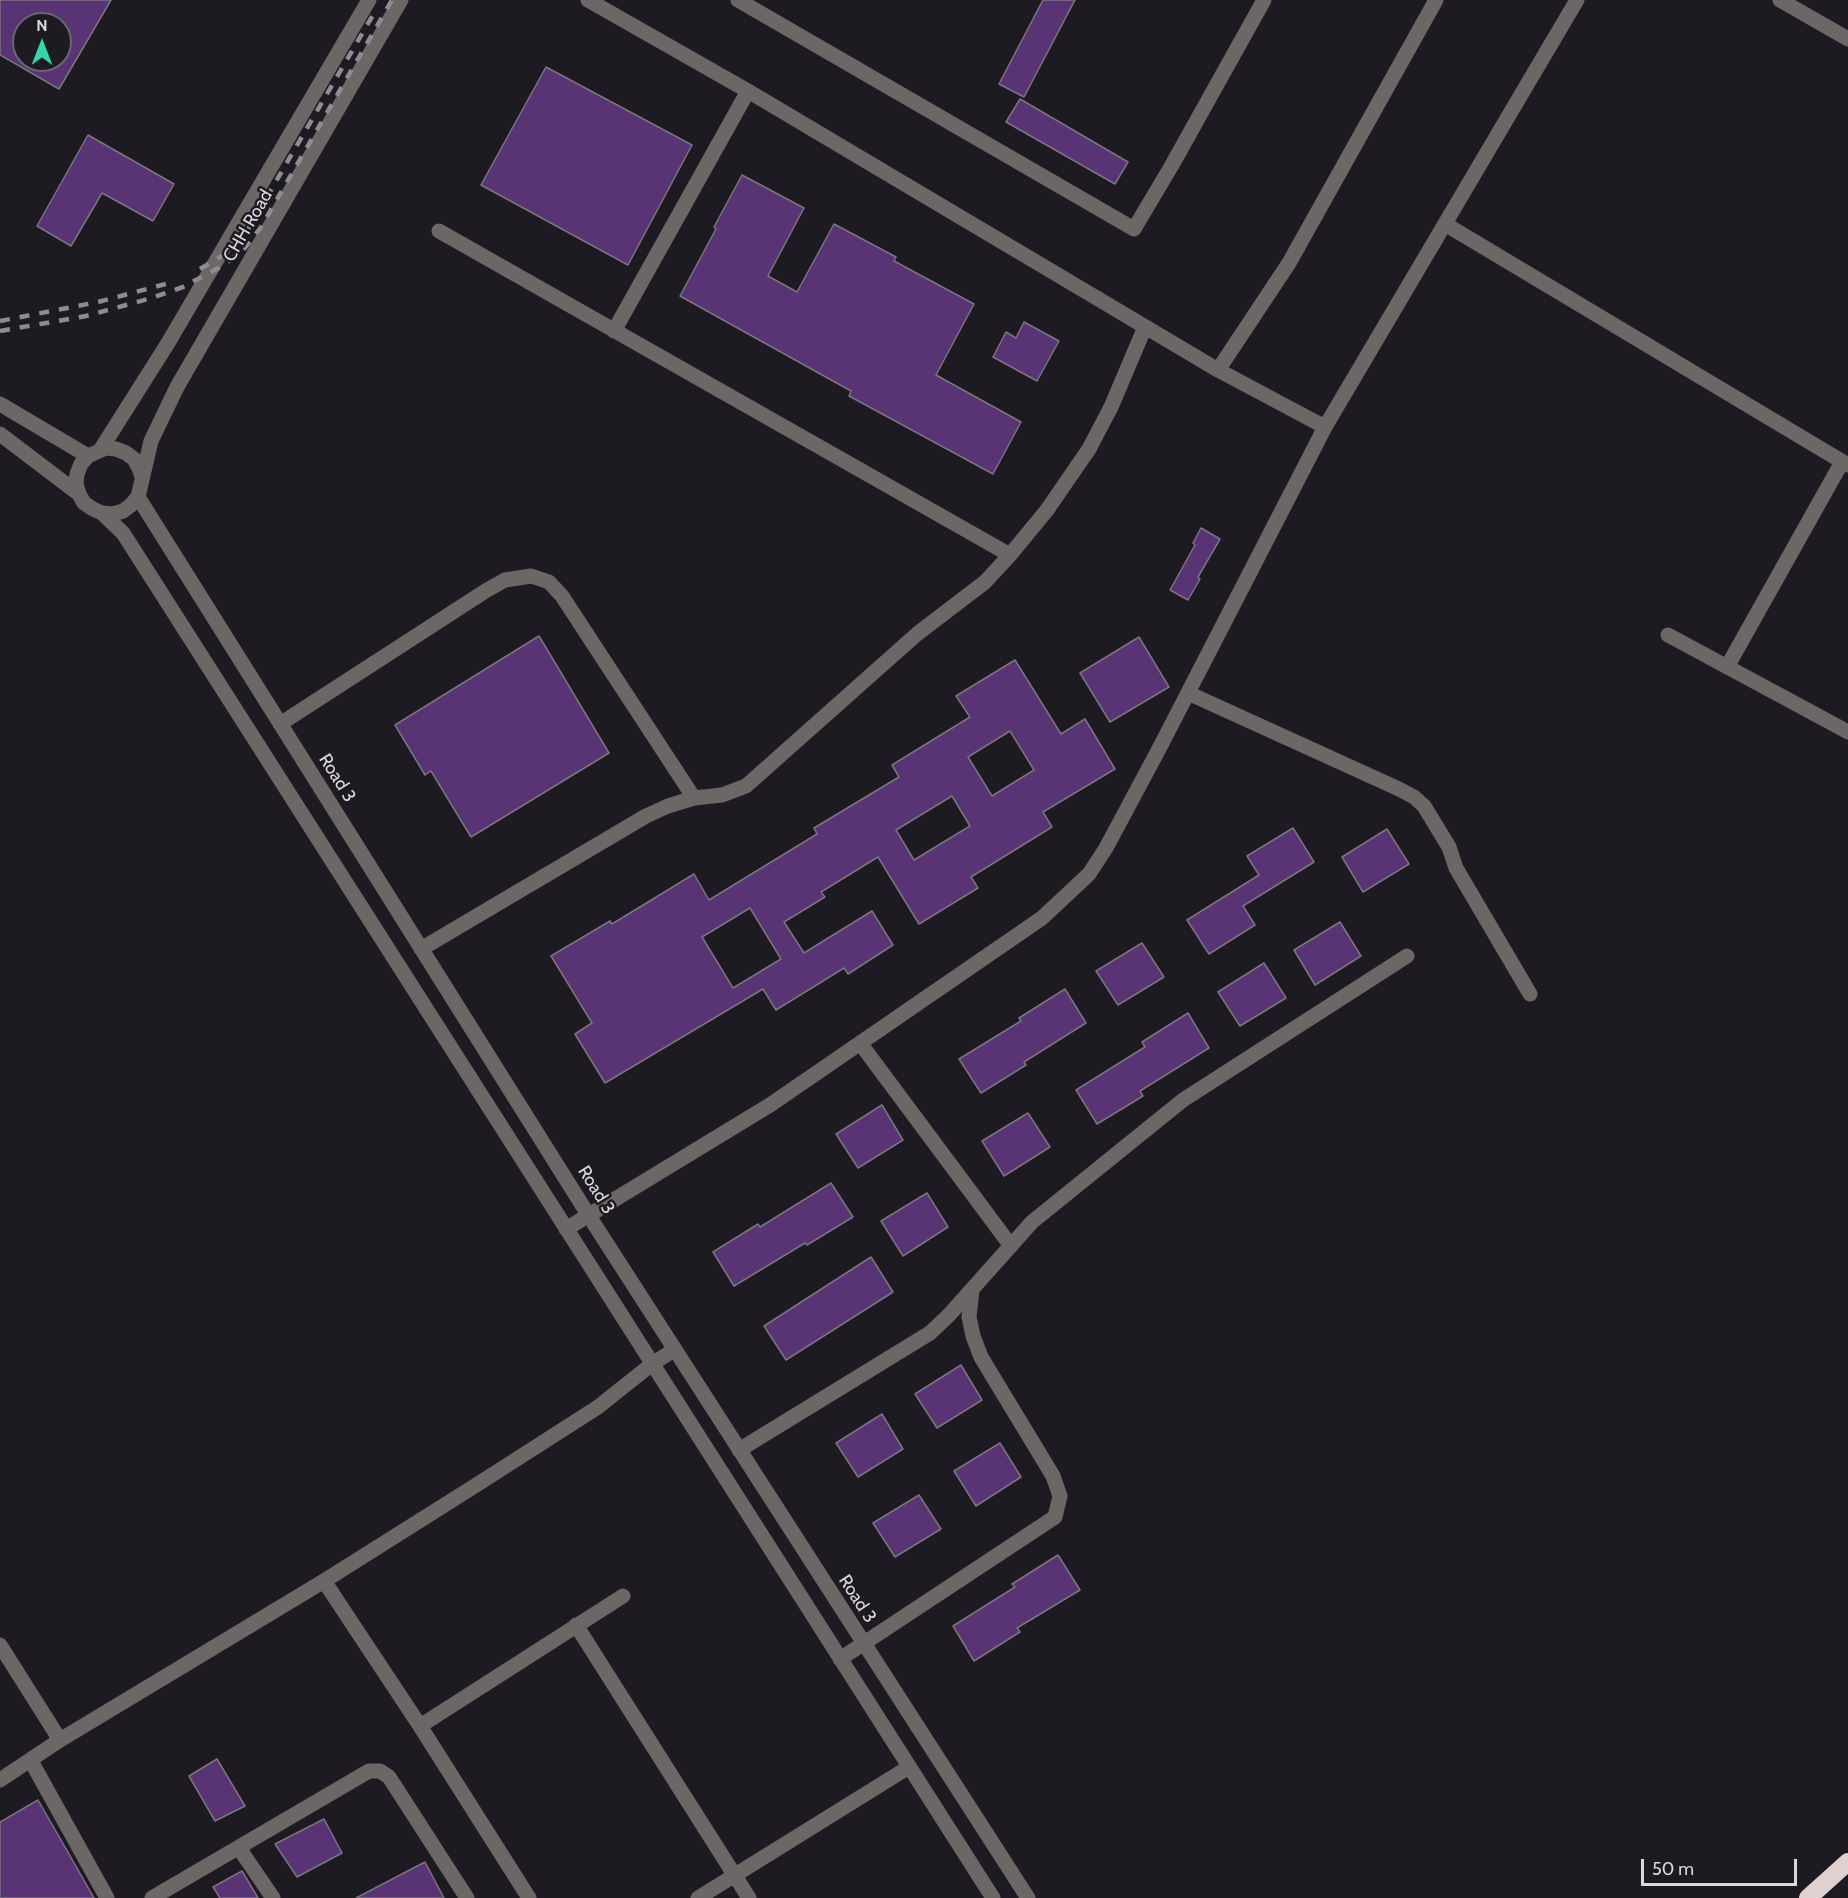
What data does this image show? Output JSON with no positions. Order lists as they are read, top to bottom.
{
  "streets": {
    "street": ["CHH Road", "Road 3"]
  },
  "crossings": [
    ["CHH Road", "Road 3"]
  ],
  "scale_bar": "50 m",
  "north": "top"
}
